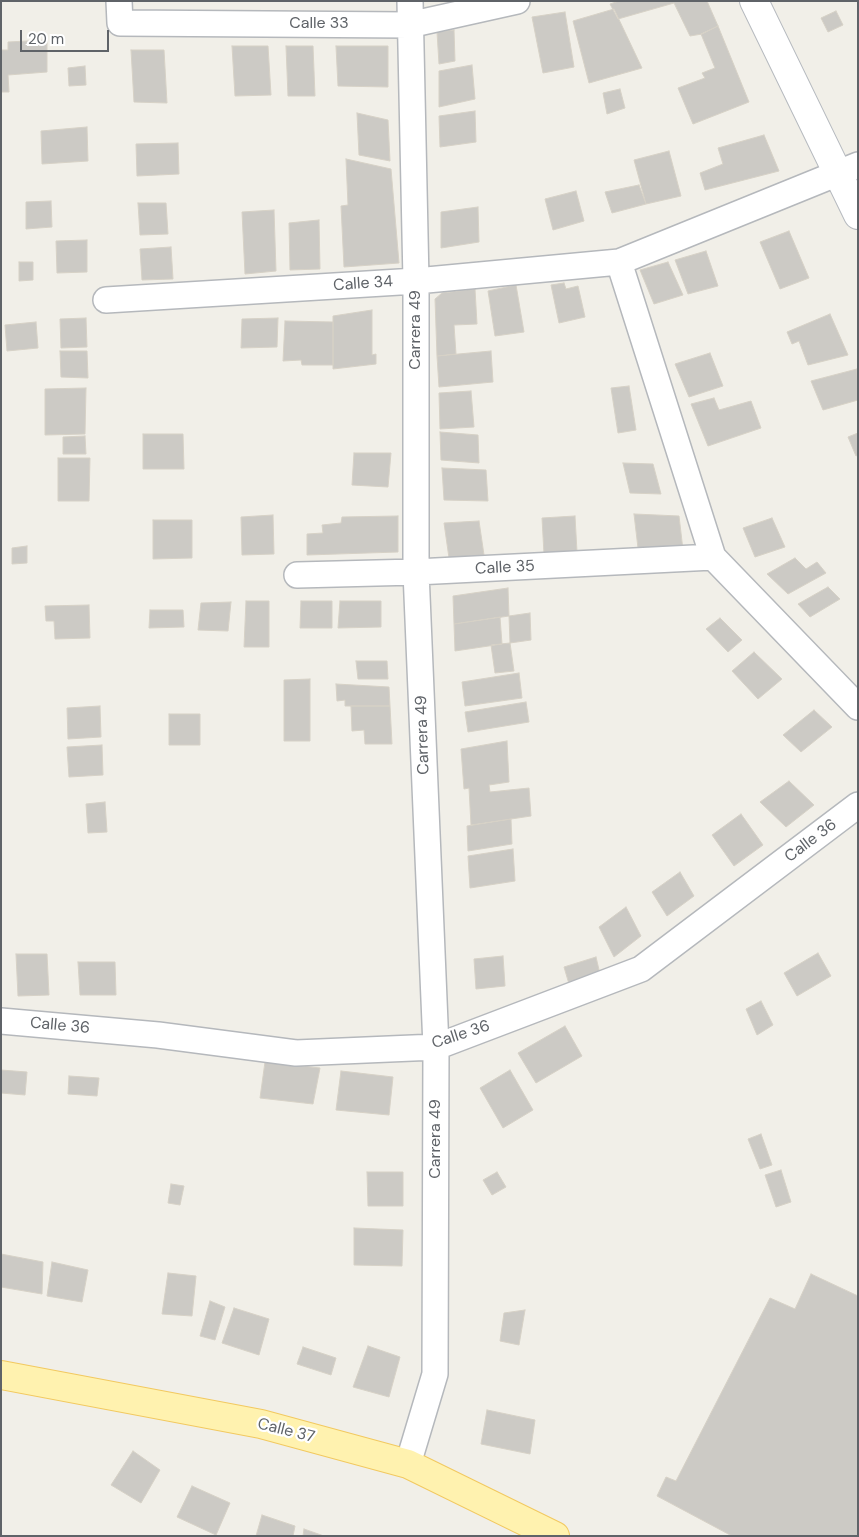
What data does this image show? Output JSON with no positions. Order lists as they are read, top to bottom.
{
  "streets": {
    "main road": ["Calle 37"],
    "street": [
      "Calle 33",
      "Calle 34",
      "Carrera 49",
      "Calle 35",
      "Calle 36"
    ]
  },
  "crossings": [
    ["Calle 33", "Carrera 49"],
    ["Calle 34", "Carrera 49"],
    ["Carrera 49", "Calle 35"],
    ["Carrera 49", "Calle 36"],
    ["Carrera 49", "Calle 37"]
  ],
  "scale_bar": "20 m"
}
